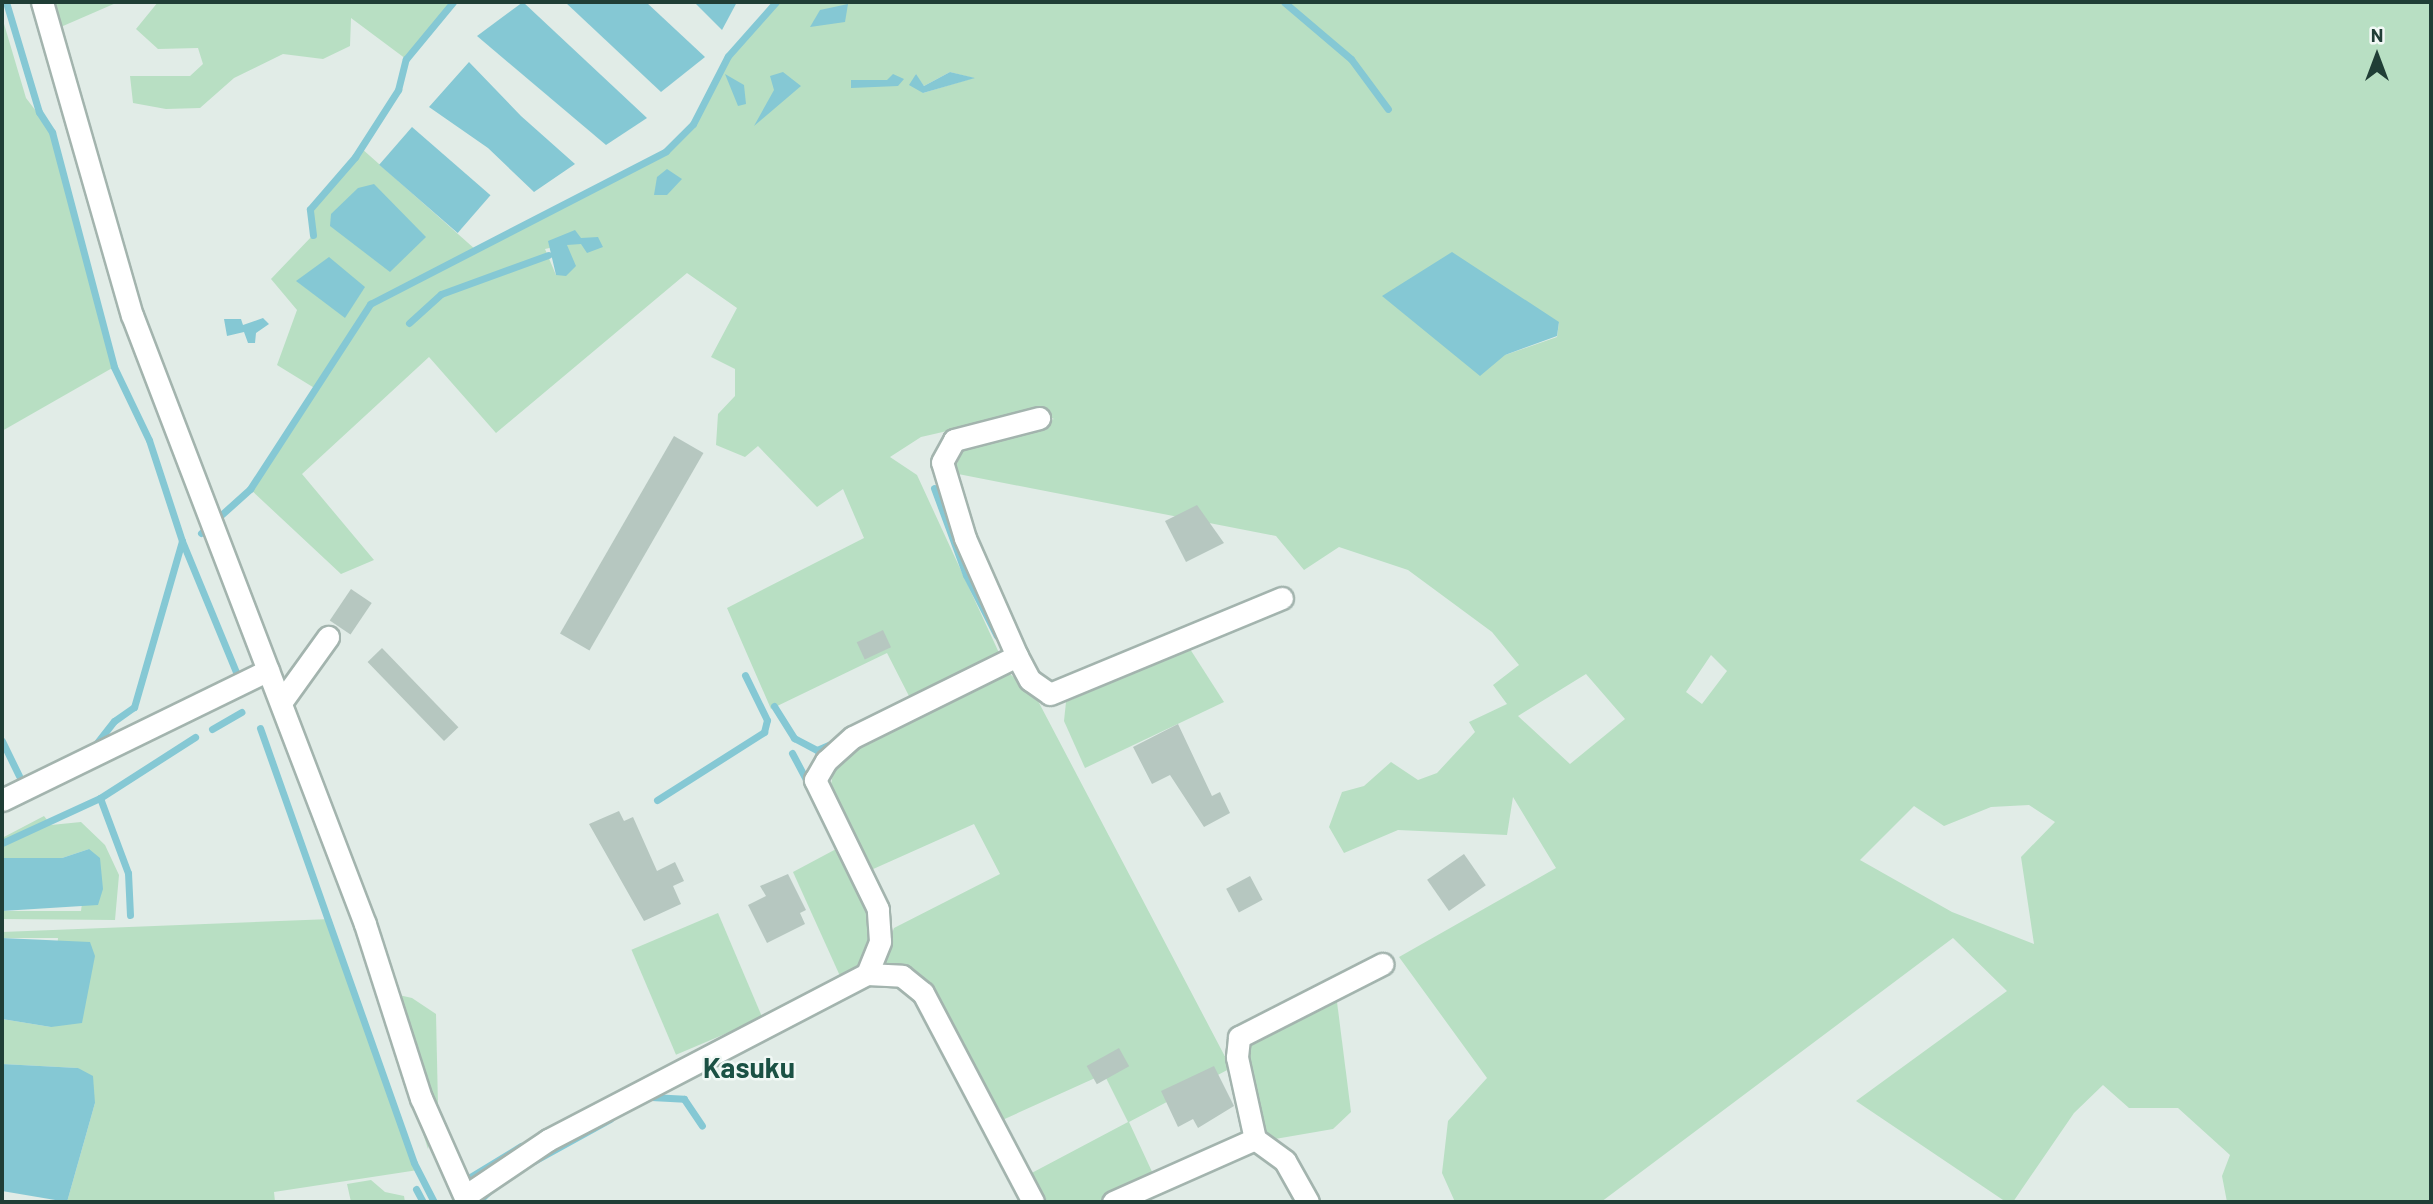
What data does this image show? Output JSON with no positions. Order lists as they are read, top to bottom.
{
  "districts": ["Kasuku"],
  "north": "top"
}
